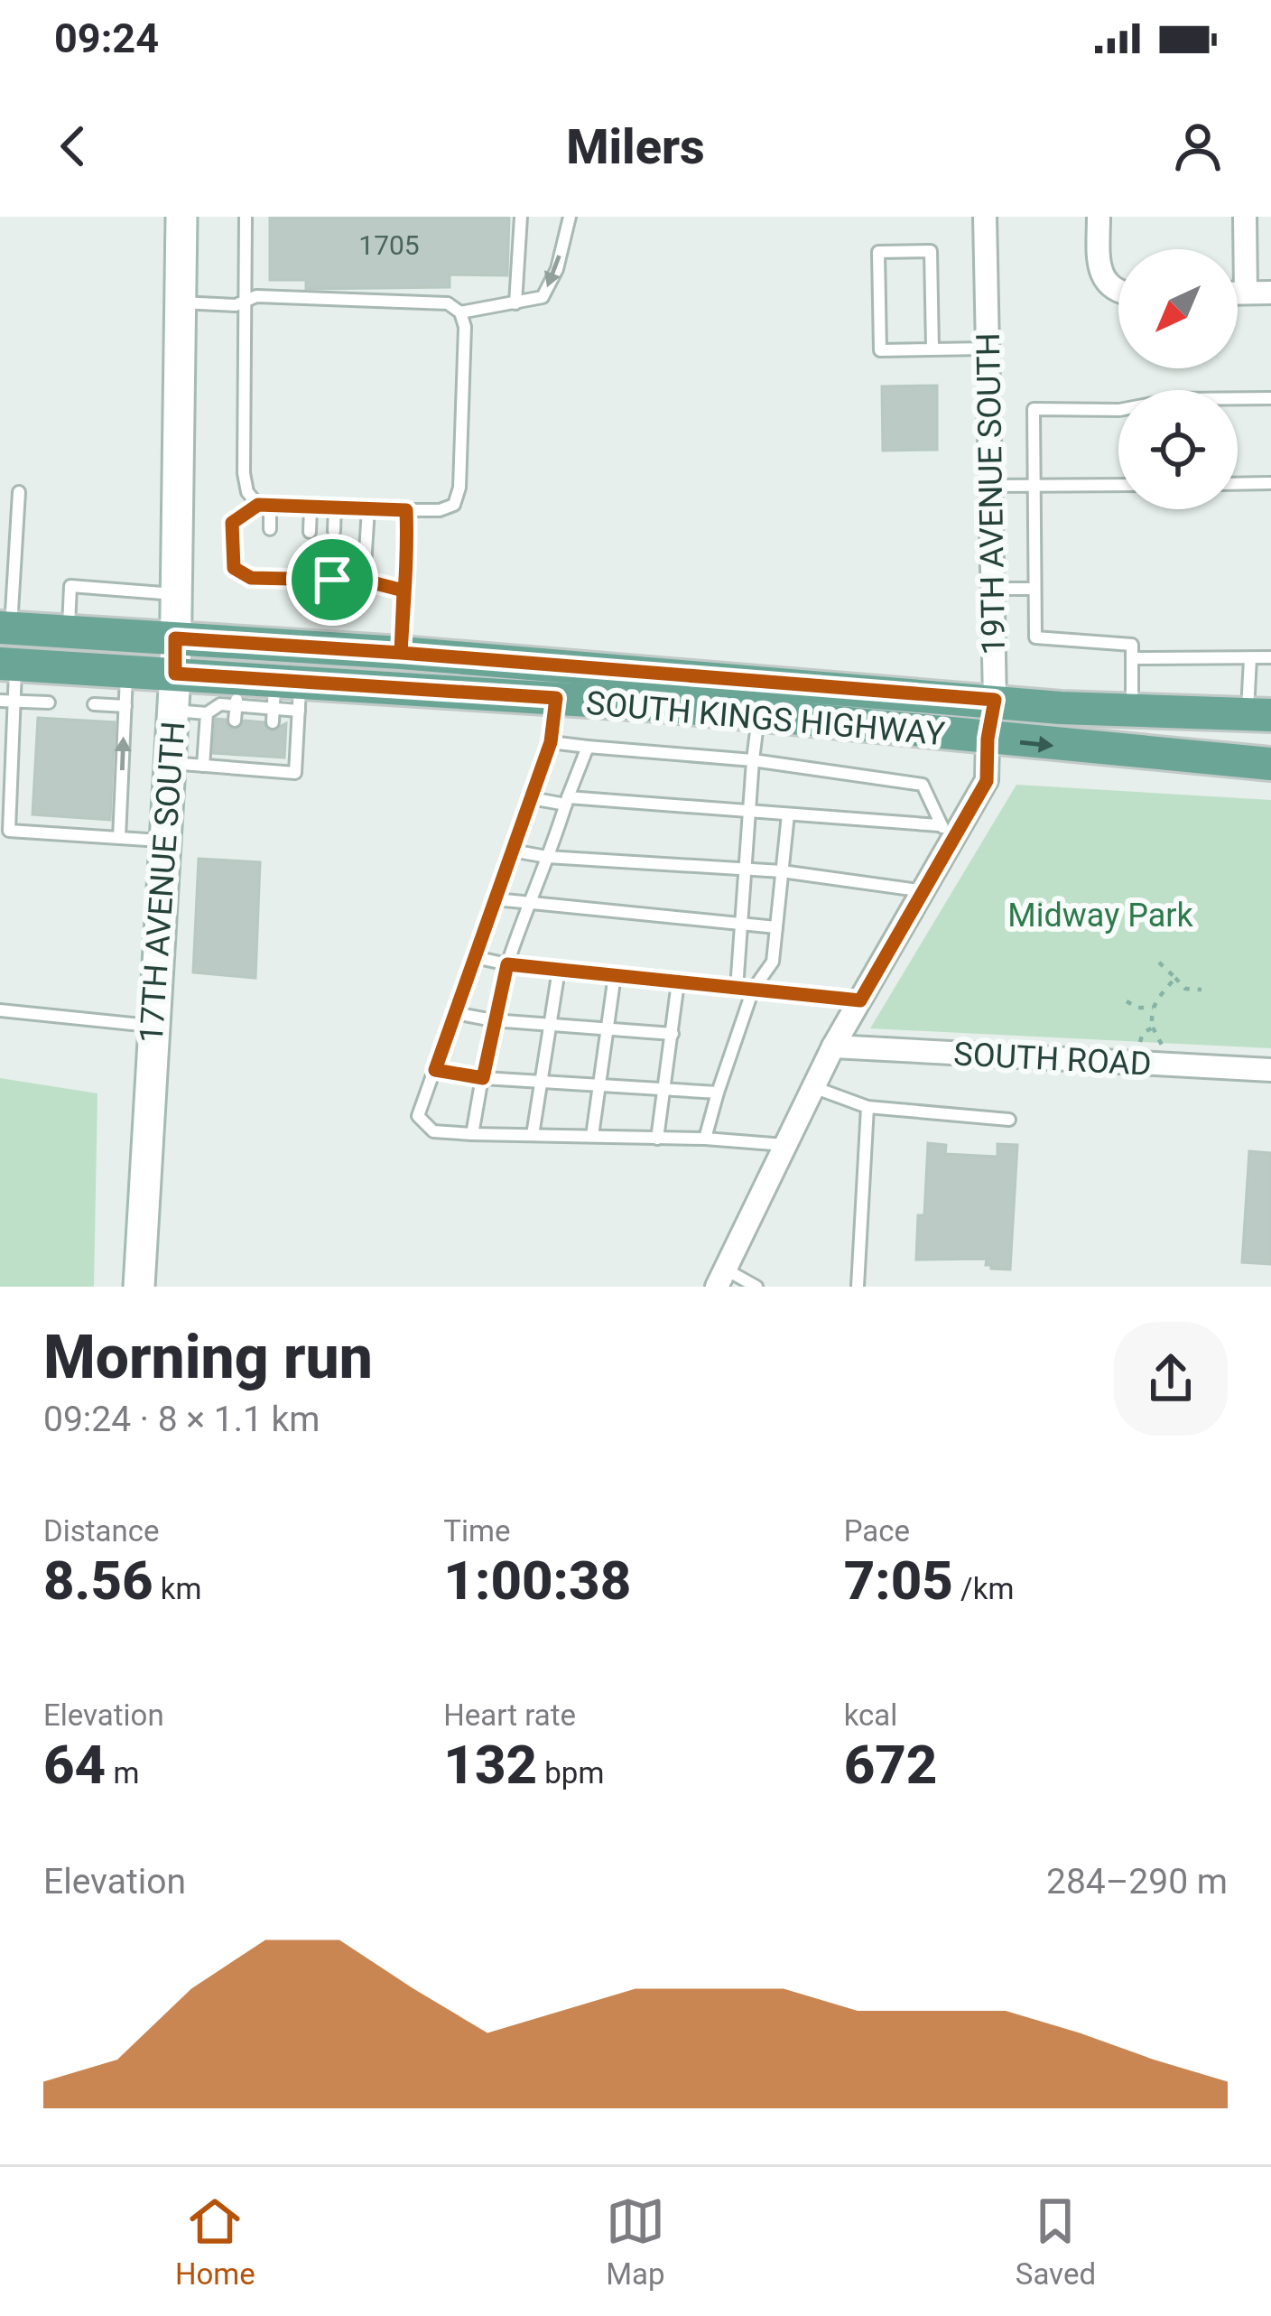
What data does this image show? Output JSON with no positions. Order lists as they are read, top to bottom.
{
  "streets": {
    "main road": ["SOUTH KINGS HIGHWAY"],
    "street": ["19TH AVENUE SOUTH", "17TH AVENUE SOUTH", "SOUTH ROAD"]
  },
  "crossings": [
    ["19TH AVENUE SOUTH", "SOUTH KINGS HIGHWAY"],
    ["19TH AVENUE SOUTH", "SOUTH ROAD"],
    ["SOUTH KINGS HIGHWAY", "17TH AVENUE SOUTH"]
  ],
  "parks": ["Midway Park"],
  "house_numbers": ["1705"],
  "north": "bottom left",
  "page": {
    "status": "09:24",
    "header": "Milers",
    "heading": ["Morning run", "09:24 · 8 × 1.1 km"],
    "stats": [
      ["Distance", "8.56 km"],
      ["Time", "1:00:38"],
      ["Pace", "7:05 /km"],
      ["Elevation", "64 m"],
      ["Heart rate", "132 bpm"],
      ["kcal", "672"]
    ],
    "chart": ["Elevation", "284–290 m"],
    "tabs": ["Home", "Map", "Saved"]
  }
}
